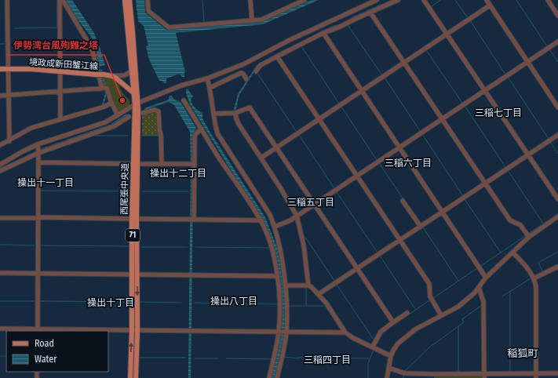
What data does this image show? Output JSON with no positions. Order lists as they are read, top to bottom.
{
  "streets": {
    "main road": ["境政成新田蟹江線", "西尾張中央道", "71"]
  },
  "crossings": [
    ["境政成新田蟹江線", "西尾張中央道"]
  ],
  "districts": [
    "三稲七丁目",
    "三稲六丁目",
    "操出十二丁目",
    "操出十一丁目",
    "三稲五丁目",
    "操出八丁目",
    "操出十丁目",
    "稲狐町",
    "三稲四丁目"
  ],
  "places": ["伊勢湾台風殉難之塔"],
  "legend": ["Road", "Water"]
}
